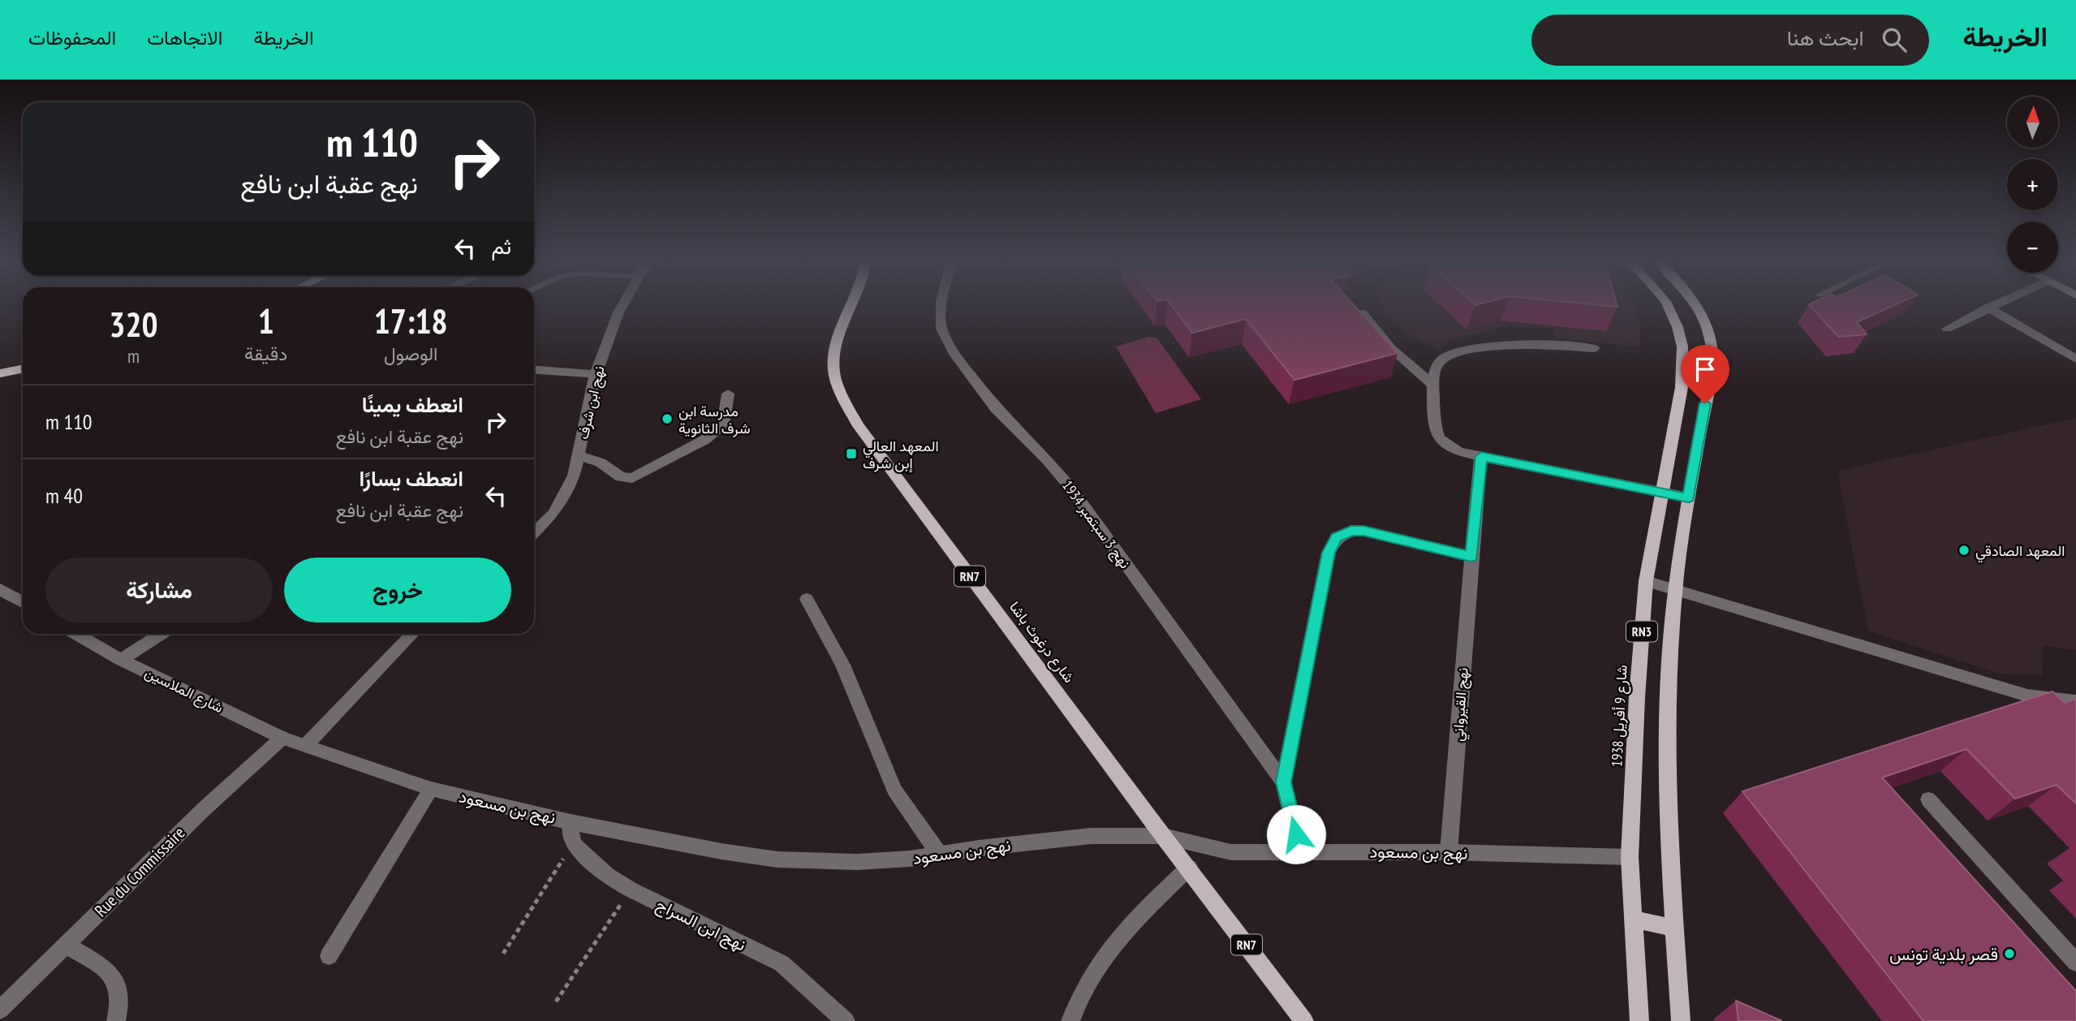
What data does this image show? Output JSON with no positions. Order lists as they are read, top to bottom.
{
  "streets": {
    "main road": [
      "RN7",
      "RN3",
      "شارع درغوث باشا",
      "شارع 9 أفريل 1938"
    ],
    "street": [
      "نهج ابن شرف",
      "نهج 3 سبتمبر 1934",
      "شارع الملاسين",
      "نهج القيرواني",
      "نهج بن مسعود",
      "Rue du Commissaire",
      "نهج ابن السراج"
    ]
  },
  "crossings": [
    ["شارع درغوث باشا", "نهج بن مسعود"],
    ["شارع الملاسين", "نهج بن مسعود"],
    ["شارع الملاسين", "Rue du Commissaire"],
    ["نهج القيرواني", "نهج بن مسعود"],
    ["شارع 9 أفريل 1938", "نهج بن مسعود"]
  ],
  "places": {
    "other": ["مدرسة ابن شرف الثانوية", "المعهد الصادقي", "قصر بلدية تونس"],
    "transit": ["المعهد العالي إبن شرف"]
  },
  "north": "top",
  "page": {
    "header": "الخريطة",
    "search": "ابحث هنا",
    "nav": ["الخريطة", "الاتجاهات", "المحفوظات"],
    "map_buttons": ["+", "−"],
    "turn": ["110 m", "نهج عقبة ابن نافع"],
    "then": "ثم",
    "eta": [
      "17:18",
      "الوصول",
      "1",
      "دقيقة",
      "320",
      "m"
    ],
    "list": [
      {
        "name": "انعطف يمينًا",
        "note": "نهج عقبة ابن نافع",
        "value": "110 m"
      },
      {
        "name": "انعطف يسارًا",
        "note": "نهج عقبة ابن نافع",
        "value": "40 m"
      }
    ],
    "buttons": ["خروج", "مشاركة"]
  }
}
